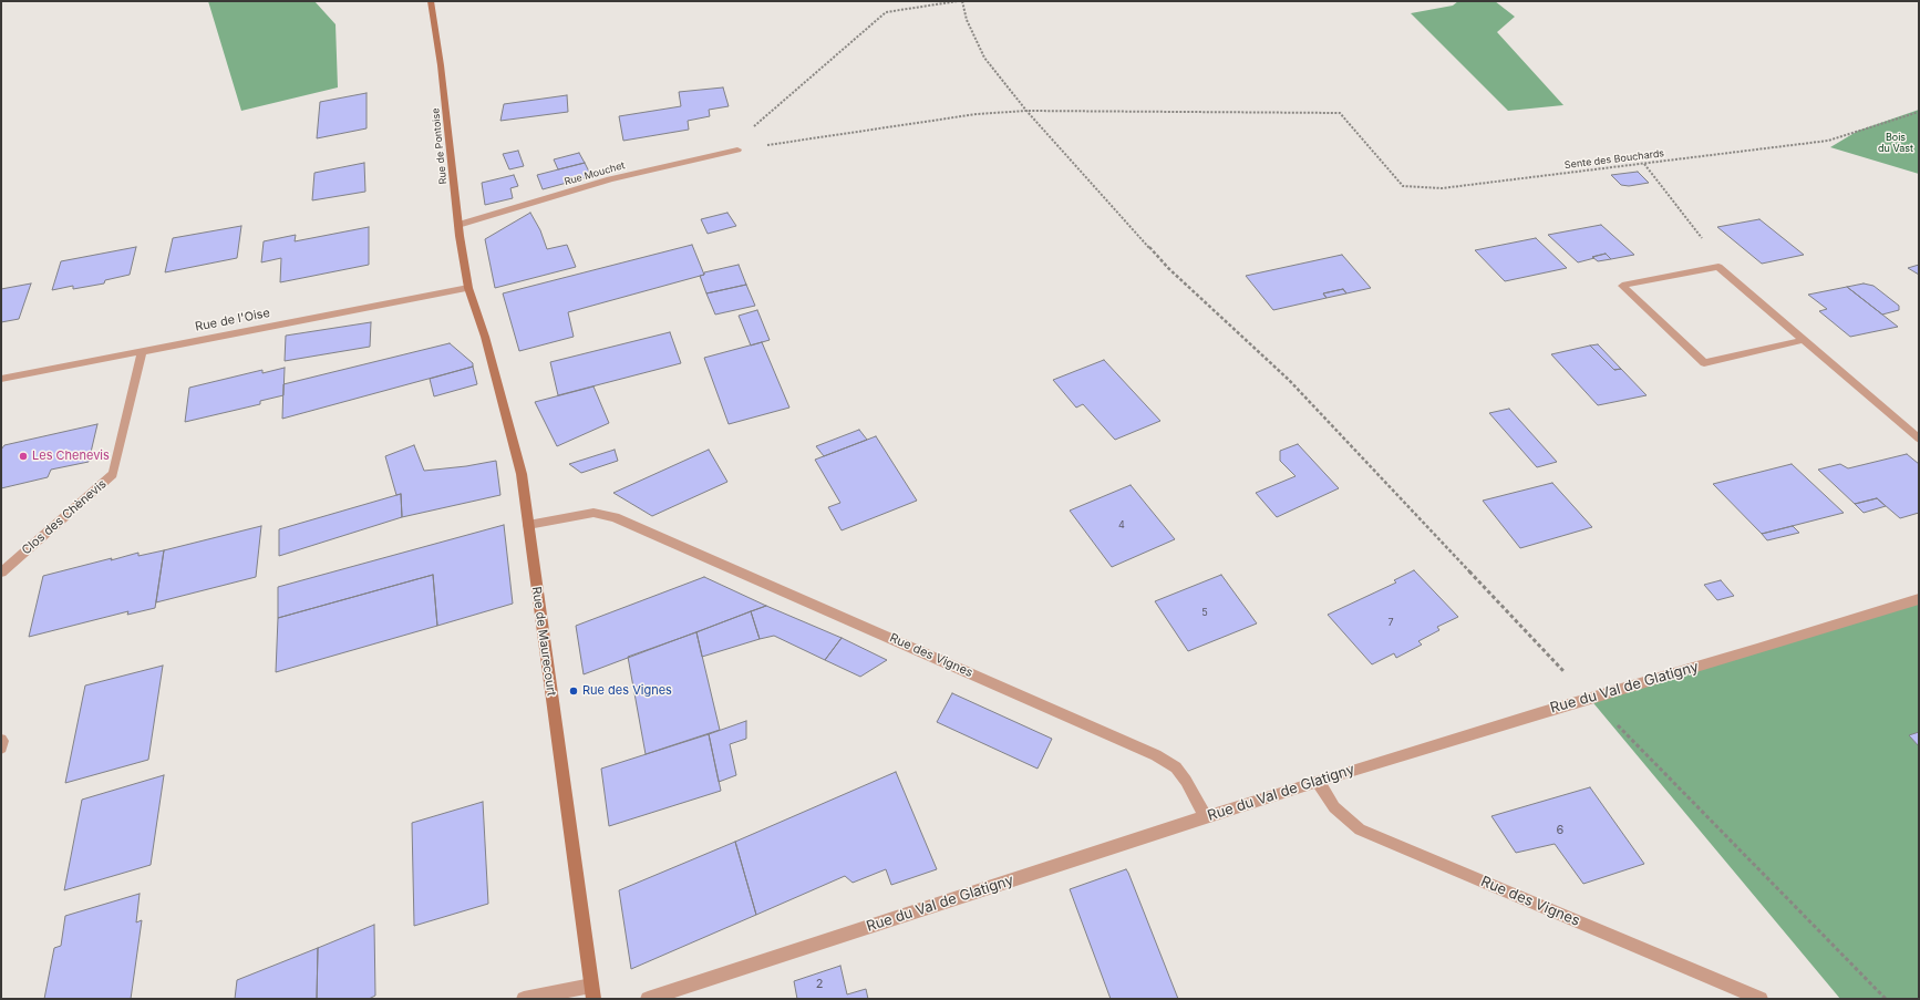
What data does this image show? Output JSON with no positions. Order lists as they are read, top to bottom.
{
  "streets": {
    "main road": ["Rue de Pontoise", "Rue de Maurecourt"],
    "street": [
      "Rue Mouchet",
      "Rue de l'Oise",
      "Clos des Chènevis",
      "Rue des Vignes",
      "Rue du Val de Glatigny"
    ],
    "path": ["Sente des Bouchards"]
  },
  "crossings": [
    ["Rue de Pontoise", "Rue Mouchet"],
    ["Rue de Pontoise", "Rue de l'Oise"],
    ["Rue de Pontoise", "Rue de Maurecourt"],
    ["Rue de l'Oise", "Clos des Chènevis"],
    ["Rue de l'Oise", "Rue de Maurecourt"],
    ["Rue de Maurecourt", "Rue des Vignes"],
    ["Rue des Vignes", "Rue du Val de Glatigny"]
  ],
  "parks": ["Bois du Vast"],
  "places": ["Les Chenevis", "Rue des Vignes"],
  "house_numbers": [
    "4",
    "5",
    "7",
    "6",
    "2"
  ]
}
